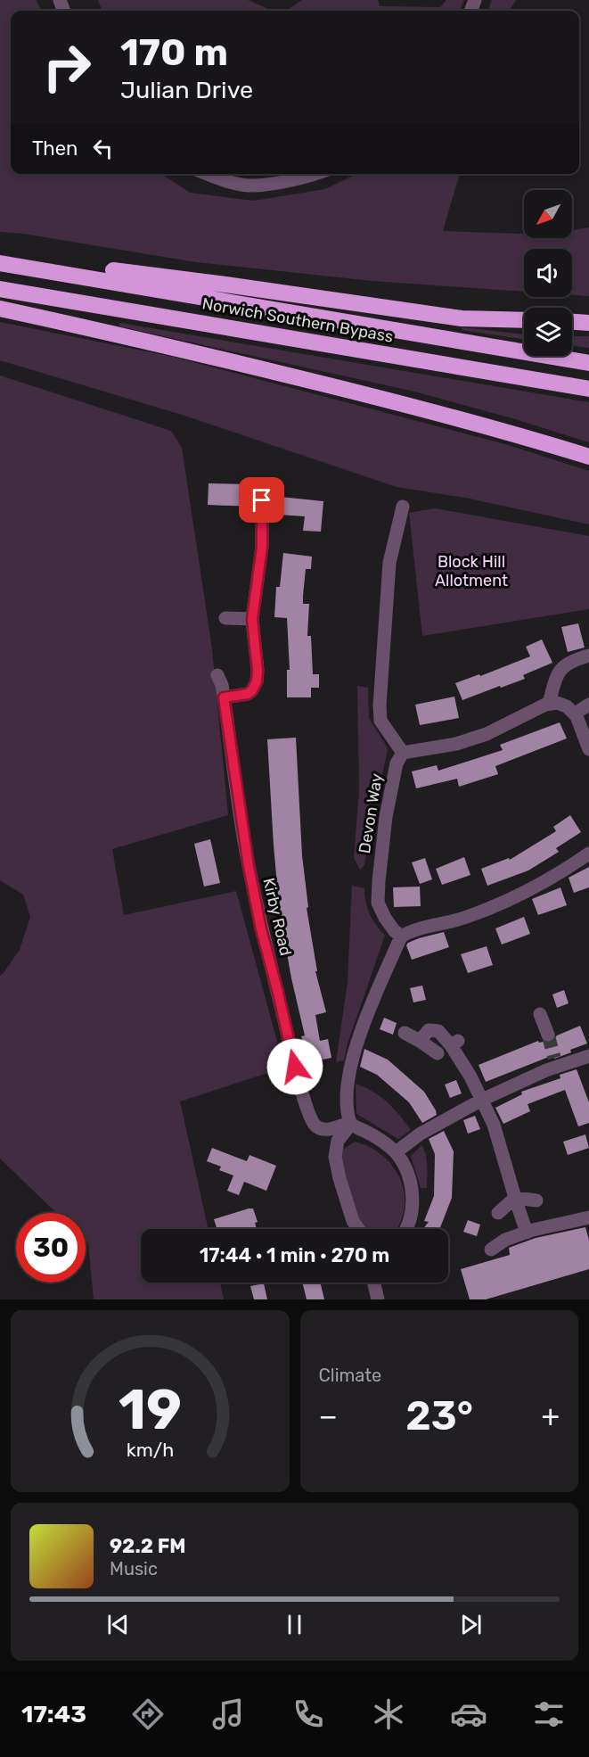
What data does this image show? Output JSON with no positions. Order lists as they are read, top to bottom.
{
  "streets": {
    "highway": ["Norwich Southern Bypass"],
    "street": ["Devon Way", "Kirby Road"]
  },
  "parks": ["Block Hill Allotment"],
  "north": "bottom left",
  "page": {
    "turn": ["170 m", "Julian Drive"],
    "then": "Then",
    "limit": "30",
    "trip": "17:44 · 1 min · 270 m",
    "tile": "Climate",
    "heat": ["−", "23°", "+"],
    "song": ["92.2 FM", "Music"],
    "tabs": "17:43",
    "gauge": ["19", "km/h"]
  }
}
